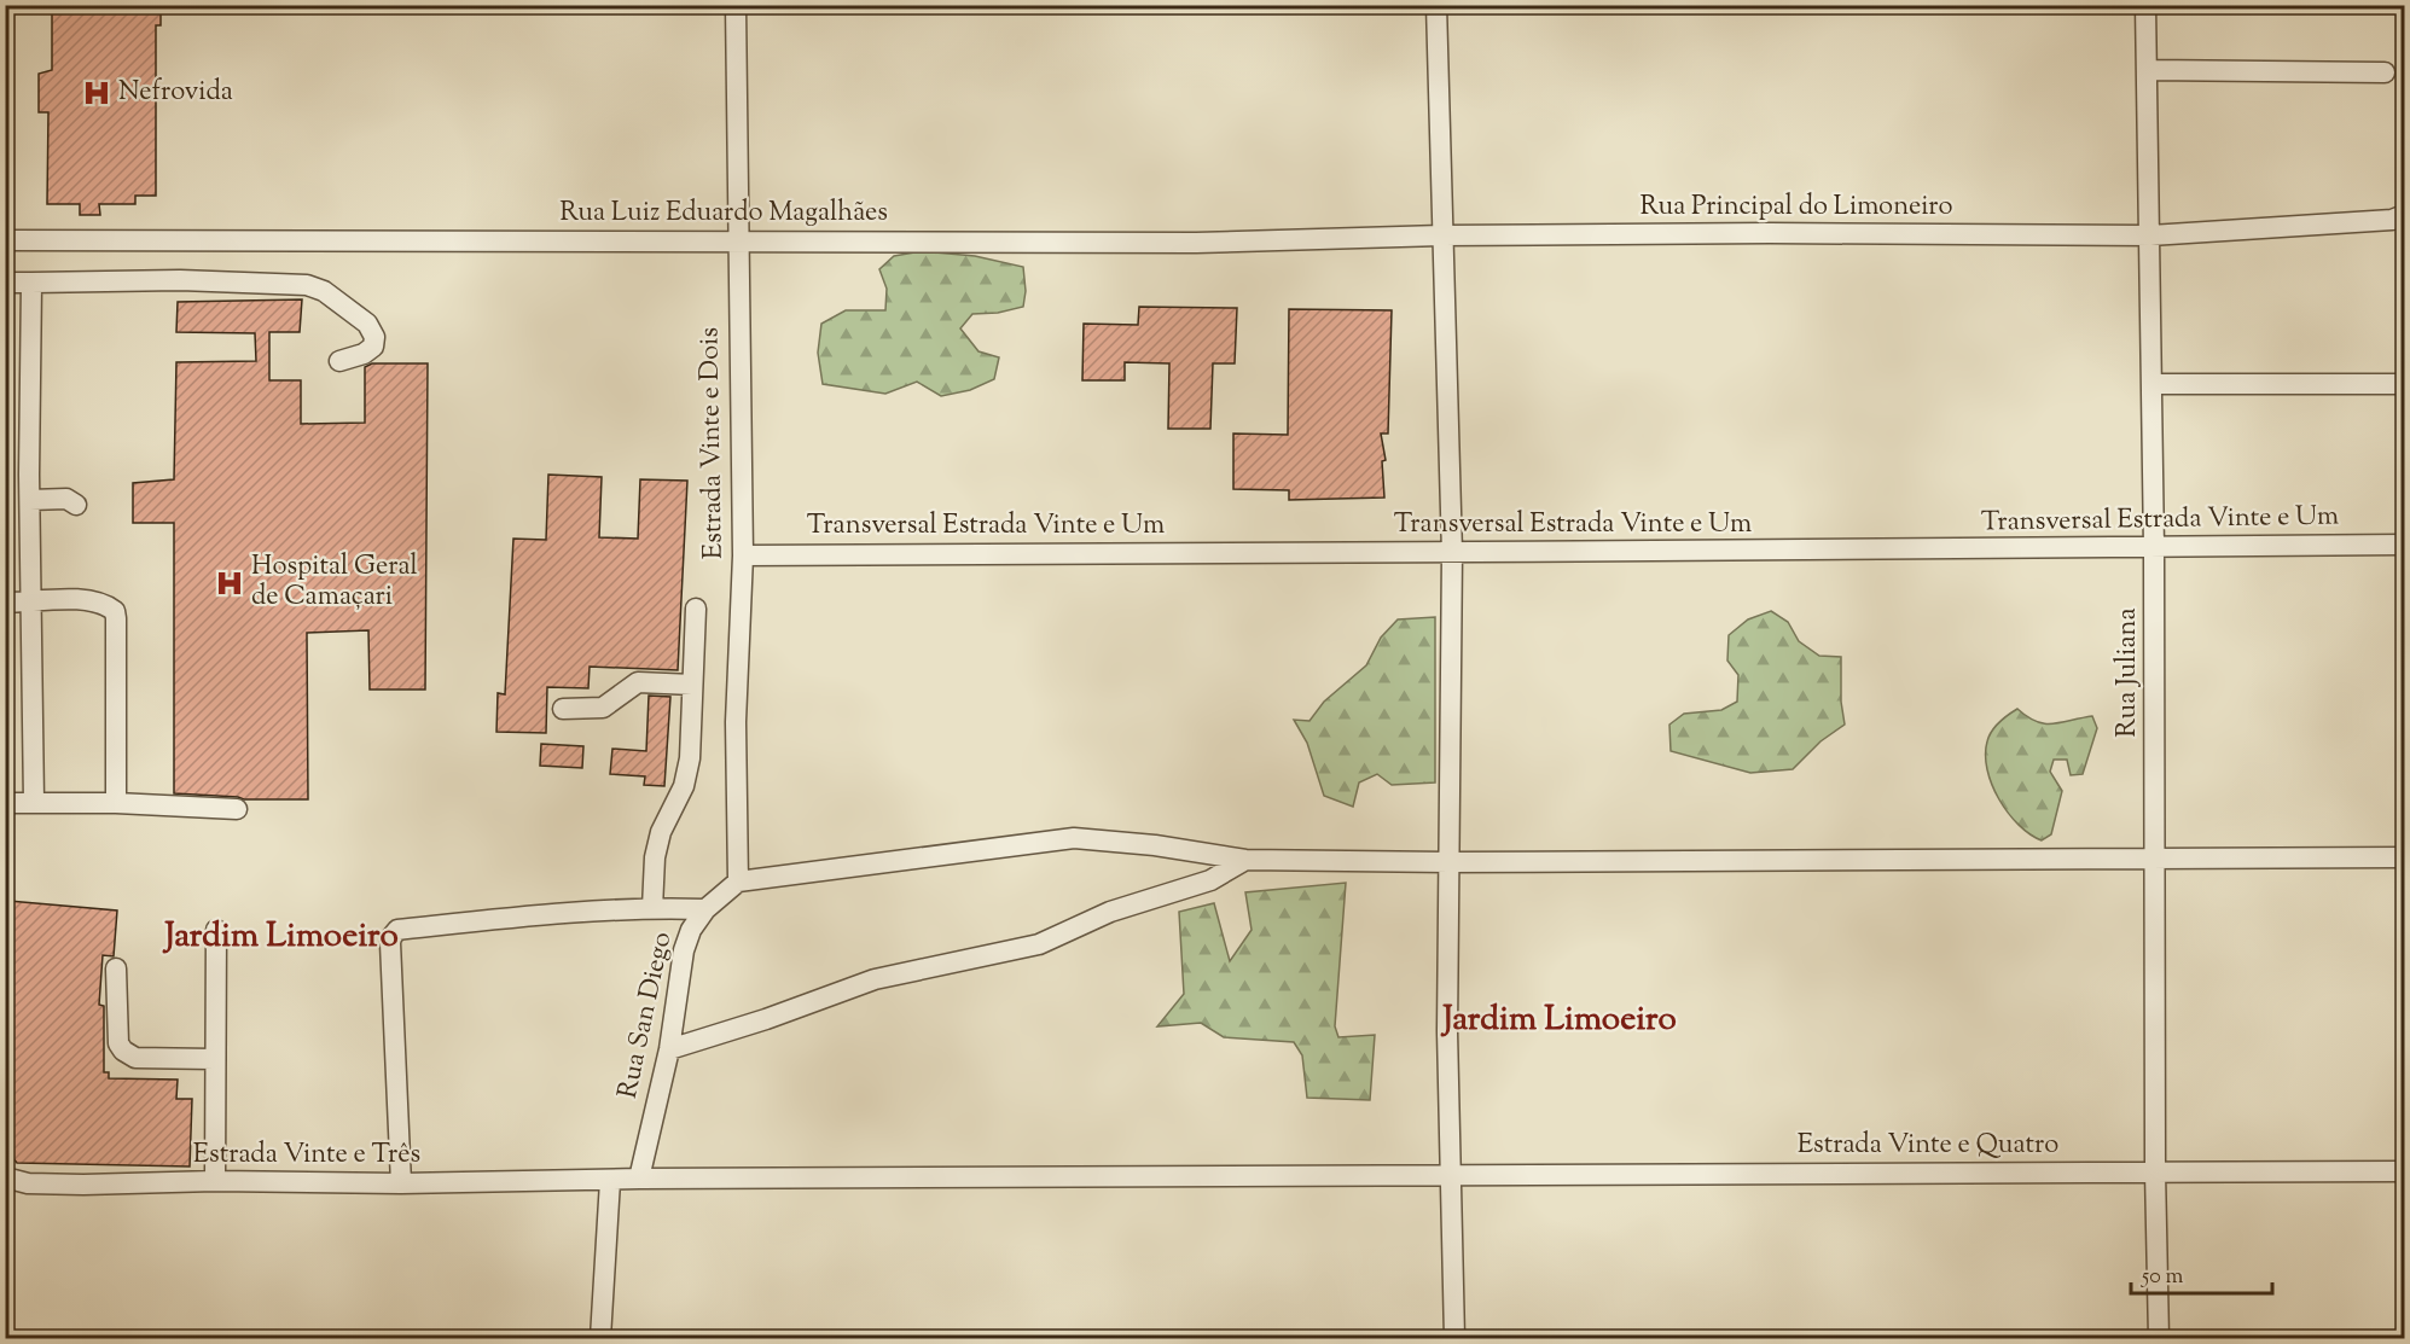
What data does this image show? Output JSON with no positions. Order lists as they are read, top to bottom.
{
  "streets": {
    "street": [
      "Rua Principal do Limoneiro",
      "Rua Luiz Eduardo Magalhães",
      "Estrada Vinte e Dois",
      "Transversal Estrada Vinte e Um",
      "Rua Juliana",
      "Rua San Diego",
      "Estrada Vinte e Quatro",
      "Estrada Vinte e Três"
    ]
  },
  "crossings": [
    ["Rua Principal do Limoneiro", "Rua Luiz Eduardo Magalhães"],
    ["Rua Principal do Limoneiro", "Rua Juliana"],
    ["Rua Luiz Eduardo Magalhães", "Estrada Vinte e Dois"],
    ["Estrada Vinte e Dois", "Transversal Estrada Vinte e Um"],
    ["Estrada Vinte e Dois", "Rua San Diego"],
    ["Transversal Estrada Vinte e Um", "Rua Juliana"],
    ["Rua Juliana", "Estrada Vinte e Quatro"],
    ["Rua San Diego", "Estrada Vinte e Quatro"],
    ["Rua San Diego", "Estrada Vinte e Três"],
    ["Estrada Vinte e Quatro", "Estrada Vinte e Três"]
  ],
  "districts": ["Jardim Limoeiro", "Jardim Limoeiro"],
  "places": {
    "hospital": ["Nefrovida", "Hospital Geral de Camaçari"]
  },
  "scale_bar": "50 m"
}
